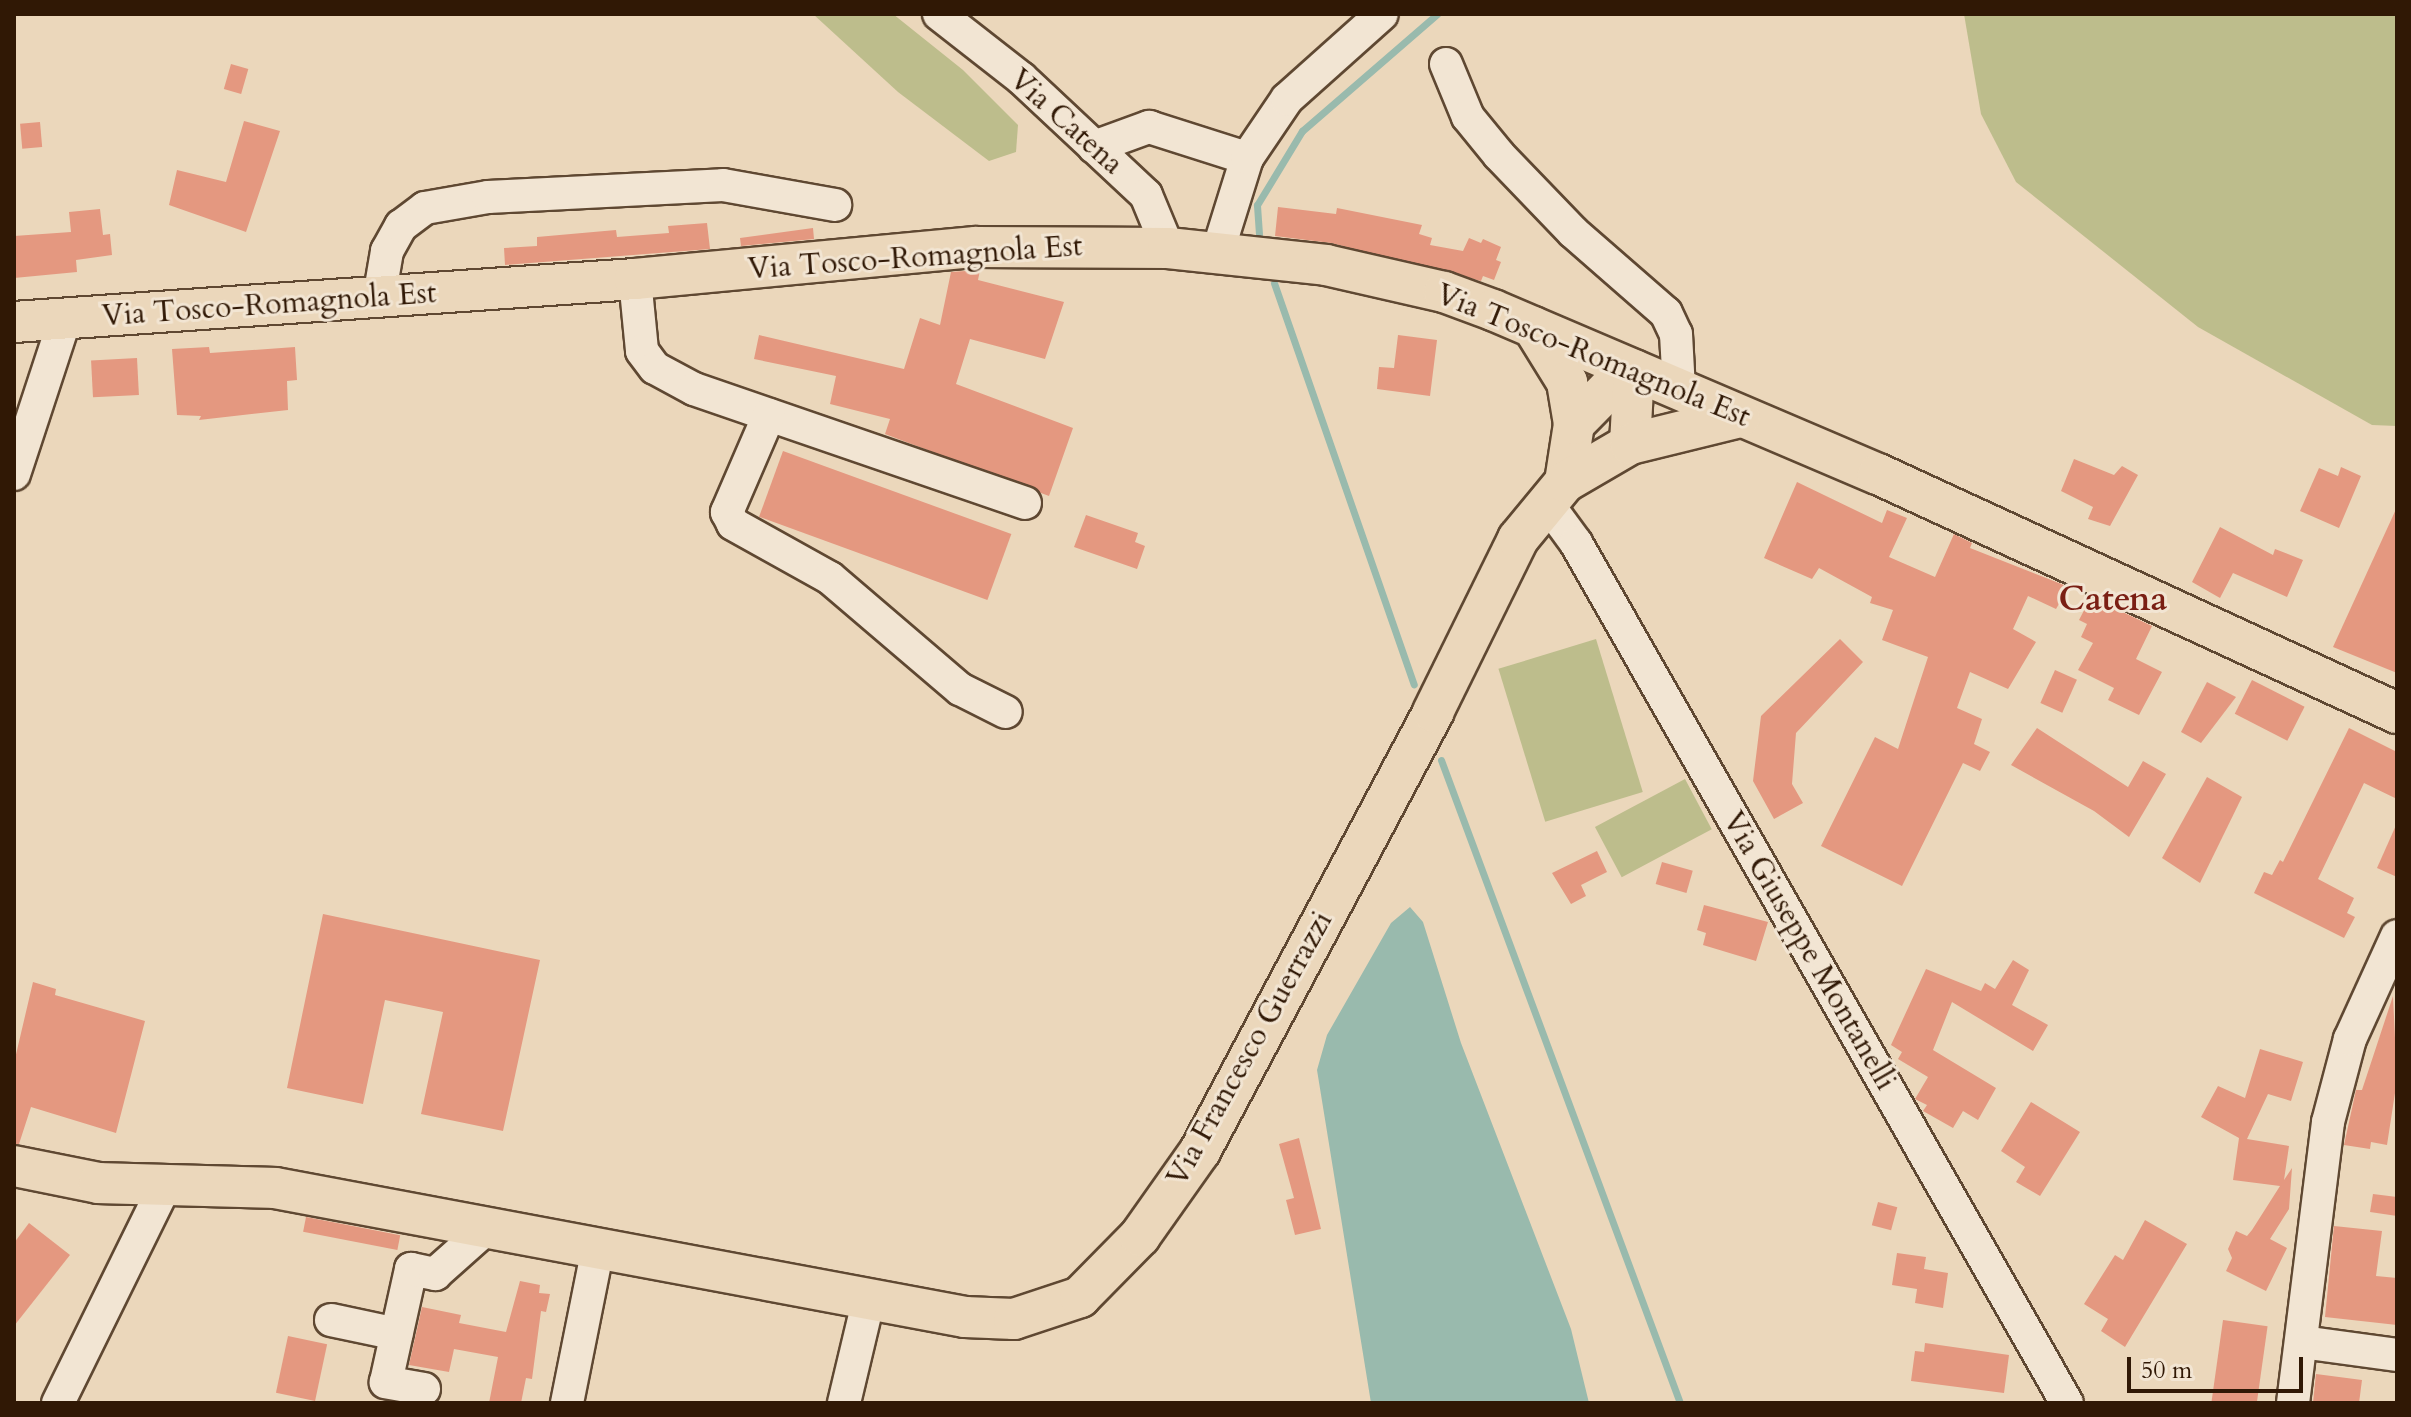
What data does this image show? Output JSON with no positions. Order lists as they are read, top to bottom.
{
  "streets": {
    "main road": ["Via Tosco-Romagnola Est", "Via Francesco Guerrazzi"],
    "street": ["Via Catena", "Via Giuseppe Montanelli"]
  },
  "crossings": [
    ["Via Catena", "Via Tosco-Romagnola Est"],
    ["Via Tosco-Romagnola Est", "Via Francesco Guerrazzi"],
    ["Via Giuseppe Montanelli", "Via Francesco Guerrazzi"]
  ],
  "districts": ["Catena"],
  "scale_bar": "50 m"
}
